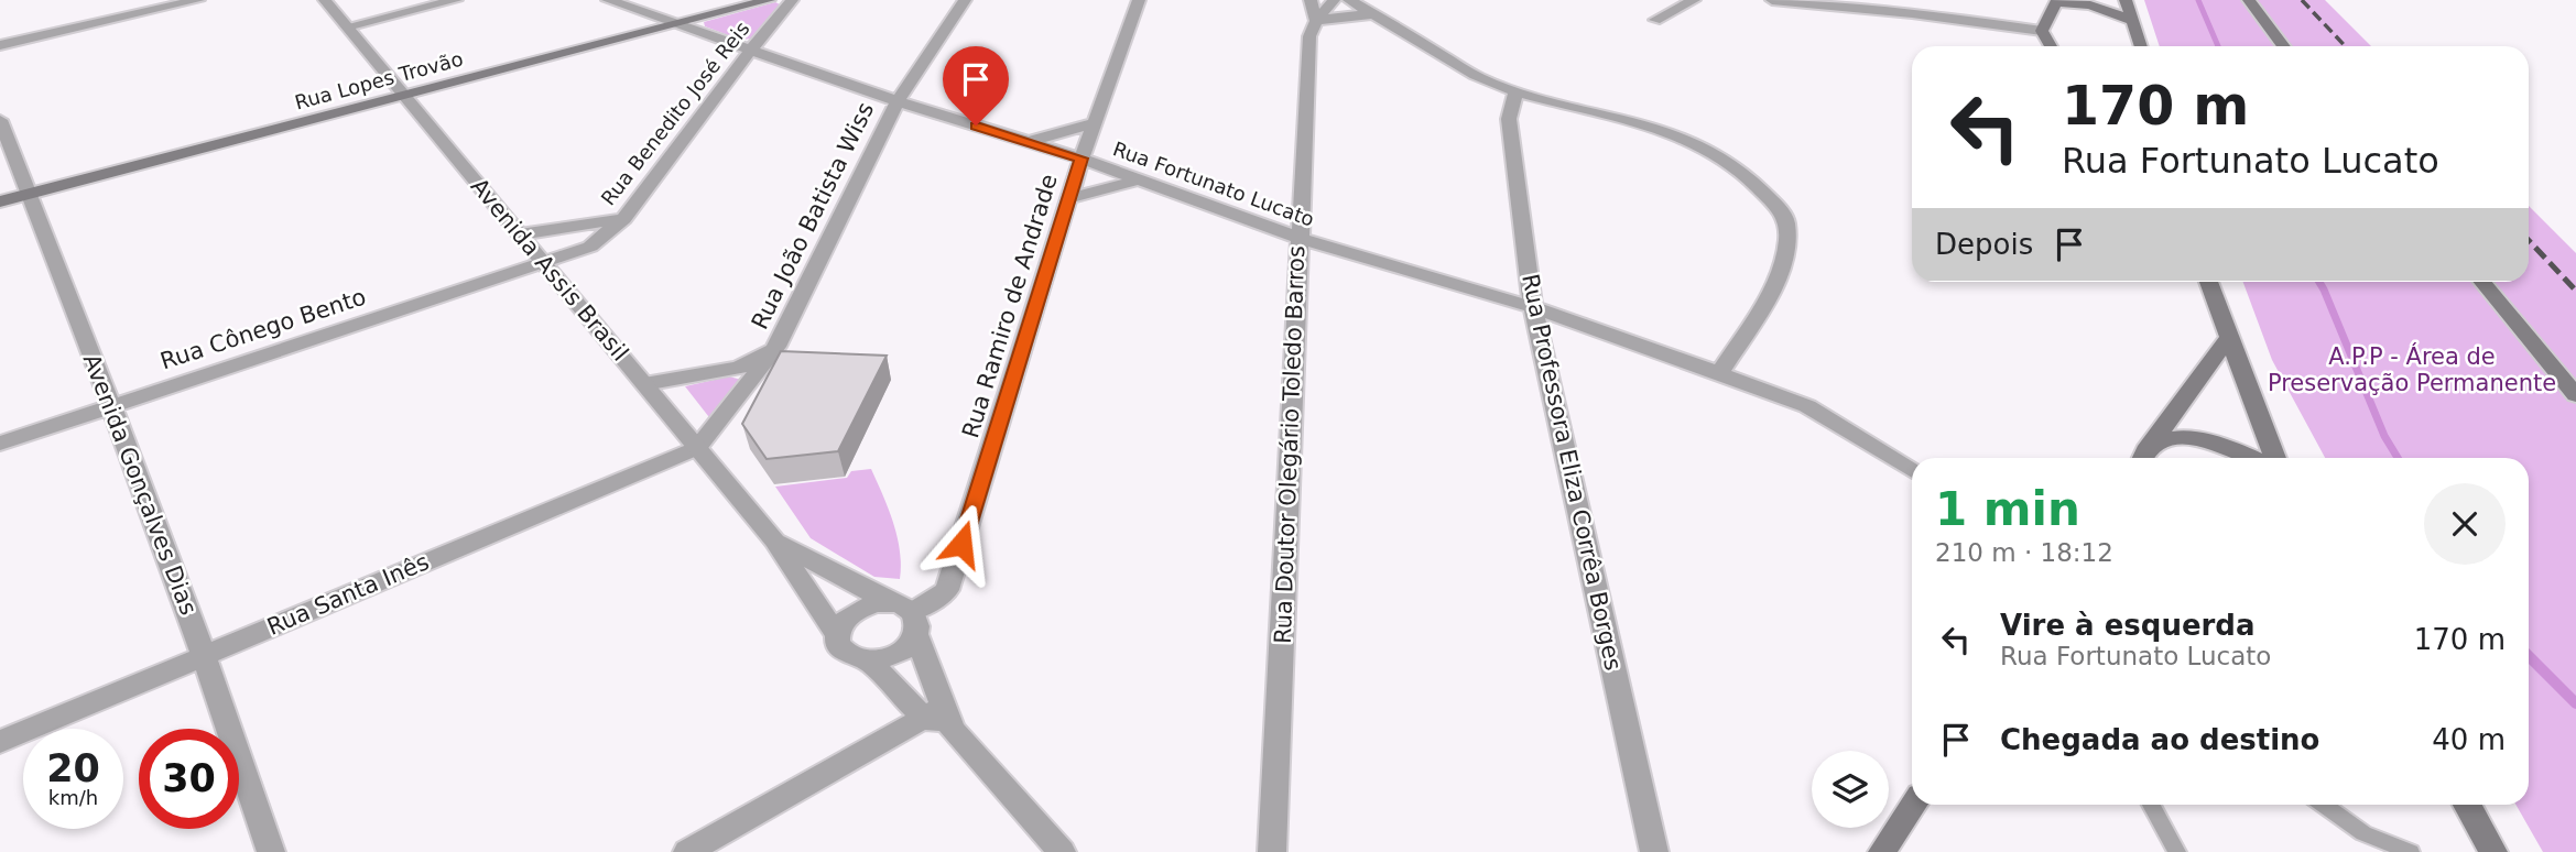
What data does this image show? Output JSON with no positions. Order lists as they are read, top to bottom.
{
  "streets": {
    "main road": ["Rua Lopes Trovão"],
    "street": [
      "Rua Benedito José Reis",
      "Rua Fortunato Lucato",
      "Rua João Batista Wiss",
      "Avenida Assis Brasil",
      "Rua Ramiro de Andrade",
      "Rua Cônego Bento",
      "Rua Doutor Olegário Toledo Barros",
      "Rua Professora Eliza Corrêa Borges",
      "Avenida Gonçalves Dias",
      "Rua Santa Inês"
    ]
  },
  "crossings": [
    ["Rua Lopes Trovão", "Rua Fortunato Lucato"],
    ["Rua Lopes Trovão", "Avenida Assis Brasil"],
    ["Rua Lopes Trovão", "Avenida Gonçalves Dias"],
    ["Rua Benedito José Reis", "Rua Fortunato Lucato"],
    ["Rua Benedito José Reis", "Avenida Assis Brasil"],
    ["Rua Benedito José Reis", "Rua Cônego Bento"],
    ["Rua Fortunato Lucato", "Rua João Batista Wiss"],
    ["Rua Fortunato Lucato", "Rua Ramiro de Andrade"],
    ["Rua Fortunato Lucato", "Rua Doutor Olegário Toledo Barros"],
    ["Rua Fortunato Lucato", "Rua Professora Eliza Corrêa Borges"],
    ["Rua João Batista Wiss", "Avenida Assis Brasil"],
    ["Rua João Batista Wiss", "Rua Santa Inês"],
    ["Avenida Assis Brasil", "Rua Ramiro de Andrade"],
    ["Avenida Assis Brasil", "Rua Cônego Bento"],
    ["Avenida Assis Brasil", "Rua Santa Inês"],
    ["Rua Cônego Bento", "Avenida Gonçalves Dias"],
    ["Avenida Gonçalves Dias", "Rua Santa Inês"]
  ],
  "parks": ["A.P.P - Área de Preservação Permanente"],
  "page": {
    "turn": ["170 m", "Rua Fortunato Lucato"],
    "then": "Depois",
    "heading": ["1 min", "210 m · 18:12"],
    "list": [
      {
        "name": "Vire à esquerda",
        "note": "Rua Fortunato Lucato",
        "value": "170 m"
      },
      {
        "name": "Chegada ao destino",
        "value": "40 m"
      }
    ],
    "speed": "20 km/h",
    "limit": "30"
  }
}
